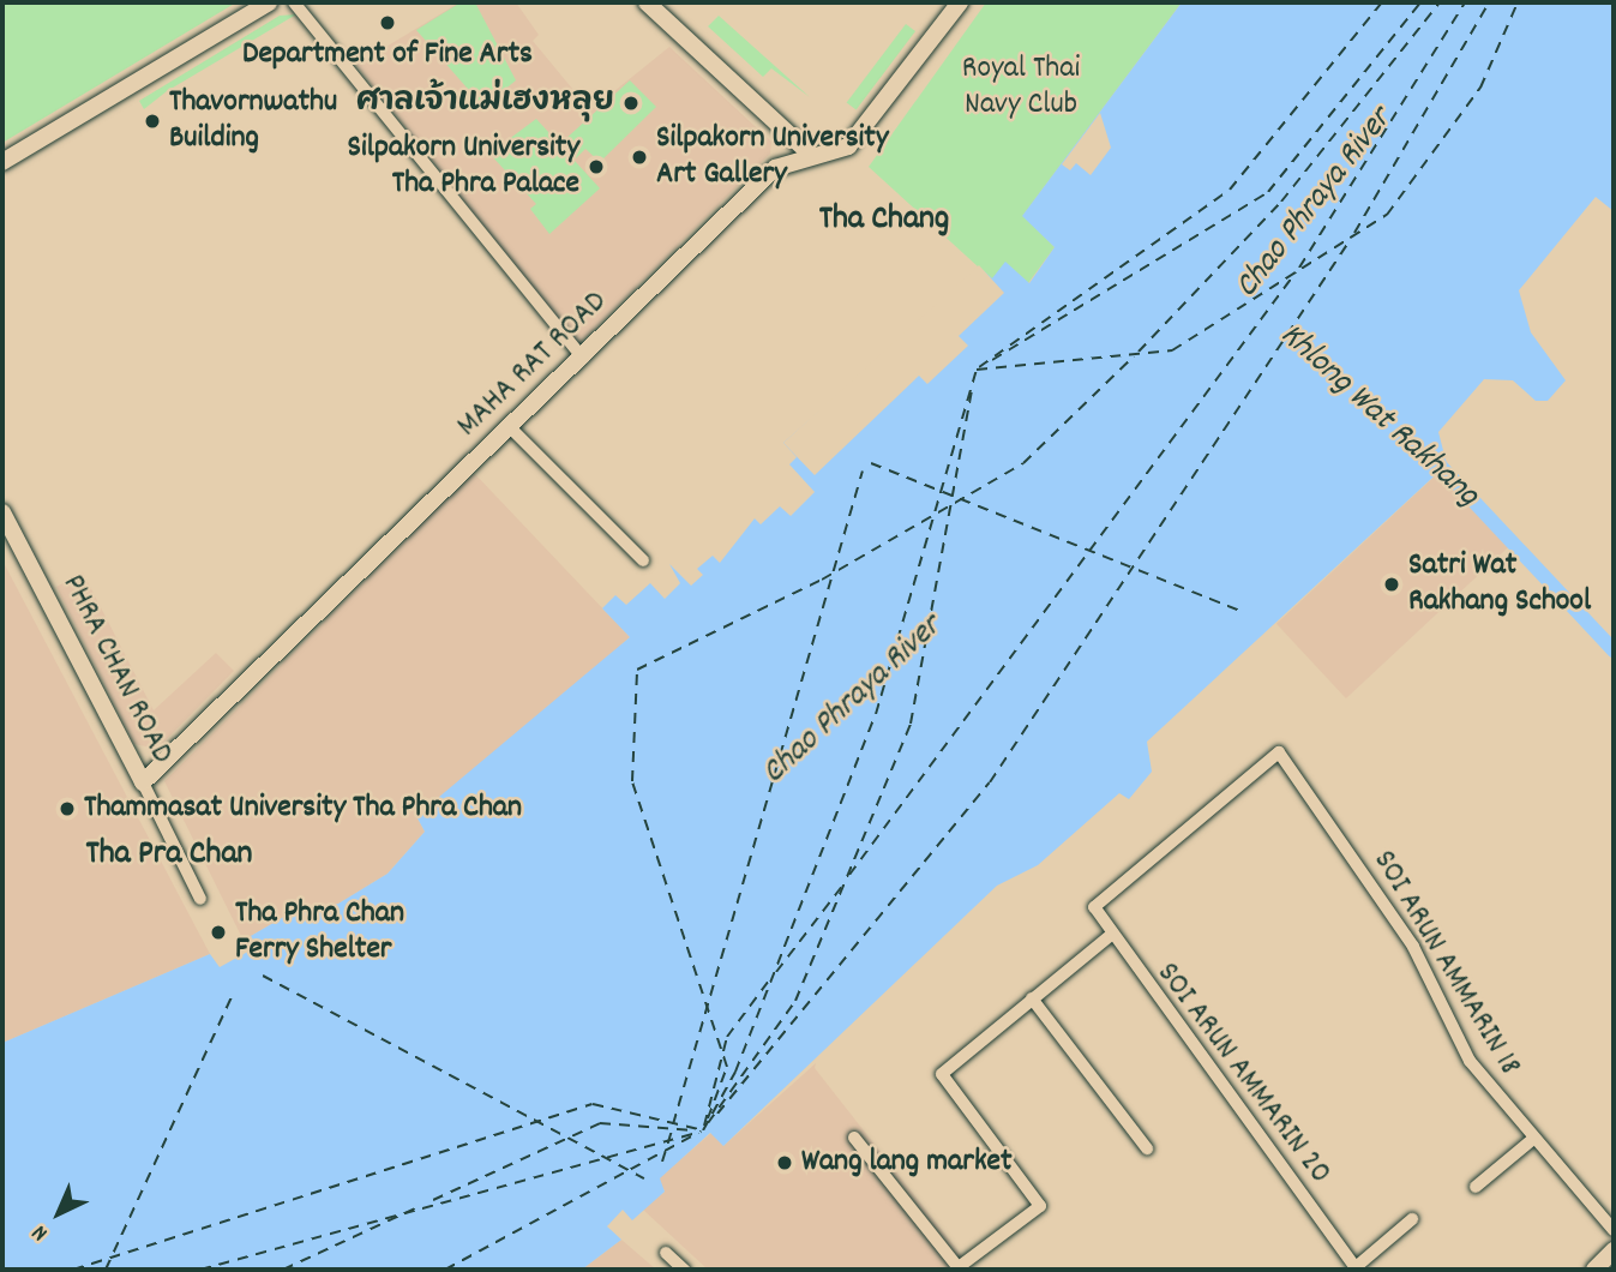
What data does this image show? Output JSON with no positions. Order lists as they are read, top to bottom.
{
  "streets": {
    "street": [
      "MAHA RAT ROAD",
      "PHRA CHAN ROAD",
      "SOI ARUN AMMARIN 18",
      "SOI ARUN AMMARIN 20"
    ]
  },
  "crossings": [
    ["MAHA RAT ROAD", "PHRA CHAN ROAD"],
    ["SOI ARUN AMMARIN 18", "SOI ARUN AMMARIN 20"]
  ],
  "districts": ["Tha Chang", "Tha Pra Chan"],
  "water": ["Chao Phraya River", "Khlong Wat Rakhang"],
  "parks": ["Royal Thai Navy Club"],
  "places": [
    "Department of Fine Arts",
    "ศาลเจ้าแม่เฮงหลุย",
    "Thavornwathu Building",
    "Silpakorn University Art Gallery",
    "Silpakorn University Tha Phra Palace",
    "Satri Wat Rakhang School",
    "Thammasat University Tha Phra Chan",
    "Tha Phra Chan Ferry Shelter",
    "Wang lang market"
  ],
  "north": "bottom left"
}
